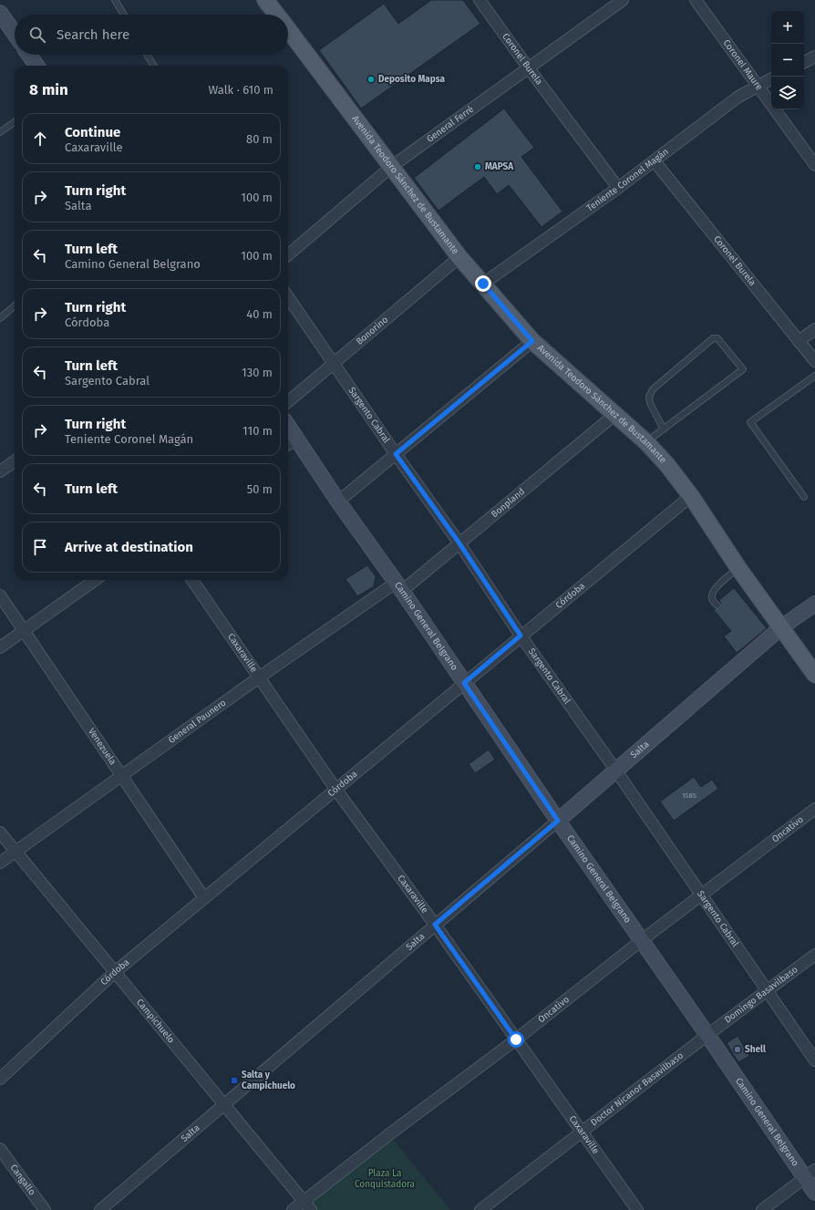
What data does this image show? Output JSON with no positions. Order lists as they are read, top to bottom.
{
  "streets": {
    "main road": ["Avenida Teodoro Sánchez de Bustamante"],
    "street": [
      "Coronel Burela",
      "Coronel Maure",
      "General Ferré",
      "Teniente Coronel Magán",
      "Bonorino",
      "Sargento Cabral",
      "Bonpland",
      "Córdoba",
      "Camino General Belgrano",
      "Caxaraville",
      "General Paunero",
      "Venezuela",
      "Salta",
      "Oncativo",
      "Domingo Basavilbaso",
      "Campichuelo",
      "Doctor Nicanor Basavilbaso",
      "Cangallo"
    ]
  },
  "crossings": [
    ["Coronel Burela", "General Ferré"],
    ["Coronel Burela", "Teniente Coronel Magán"],
    ["Coronel Maure", "Teniente Coronel Magán"],
    ["General Ferré", "Avenida Teodoro Sánchez de Bustamante"],
    ["Teniente Coronel Magán", "Avenida Teodoro Sánchez de Bustamante"],
    ["Avenida Teodoro Sánchez de Bustamante", "Bonorino"],
    ["Avenida Teodoro Sánchez de Bustamante", "Bonpland"],
    ["Avenida Teodoro Sánchez de Bustamante", "Córdoba"],
    ["Avenida Teodoro Sánchez de Bustamante", "Salta"],
    ["Bonorino", "Sargento Cabral"],
    ["Sargento Cabral", "Bonpland"],
    ["Sargento Cabral", "Córdoba"],
    ["Sargento Cabral", "Salta"],
    ["Sargento Cabral", "Oncativo"],
    ["Sargento Cabral", "Domingo Basavilbaso"],
    ["Bonpland", "Camino General Belgrano"],
    ["Bonpland", "General Paunero"],
    ["Córdoba", "Camino General Belgrano"],
    ["Córdoba", "Caxaraville"],
    ["Córdoba", "Venezuela"],
    ["Córdoba", "Campichuelo"],
    ["Camino General Belgrano", "General Paunero"],
    ["Camino General Belgrano", "Salta"],
    ["Camino General Belgrano", "Oncativo"],
    ["Camino General Belgrano", "Domingo Basavilbaso"],
    ["Camino General Belgrano", "Doctor Nicanor Basavilbaso"],
    ["Caxaraville", "General Paunero"],
    ["Caxaraville", "Salta"],
    ["Caxaraville", "Oncativo"],
    ["Caxaraville", "Doctor Nicanor Basavilbaso"],
    ["General Paunero", "Venezuela"],
    ["General Paunero", "Campichuelo"],
    ["Salta", "Campichuelo"],
    ["Oncativo", "Campichuelo"],
    ["Domingo Basavilbaso", "Doctor Nicanor Basavilbaso"]
  ],
  "parks": ["Plaza La Conquistadora"],
  "places": {
    "other": ["Deposito Mapsa", "MAPSA", "Shell"],
    "transit": ["Salta y Campichuelo"]
  },
  "house_numbers": ["1585"],
  "page": {
    "map_buttons": ["+", "−"],
    "search": "Search here",
    "heading": ["8 min", "Walk · 610 m"],
    "list": [
      ["Continue", "Caxaraville", "80 m"],
      ["Turn right", "Salta", "100 m"],
      ["Turn left", "Camino General Belgrano", "100 m"],
      ["Turn right", "Córdoba", "40 m"],
      ["Turn left", "Sargento Cabral", "130 m"],
      ["Turn right", "Teniente Coronel Magán", "110 m"],
      ["Turn left", "50 m"],
      "Arrive at destination"
    ]
  }
}
